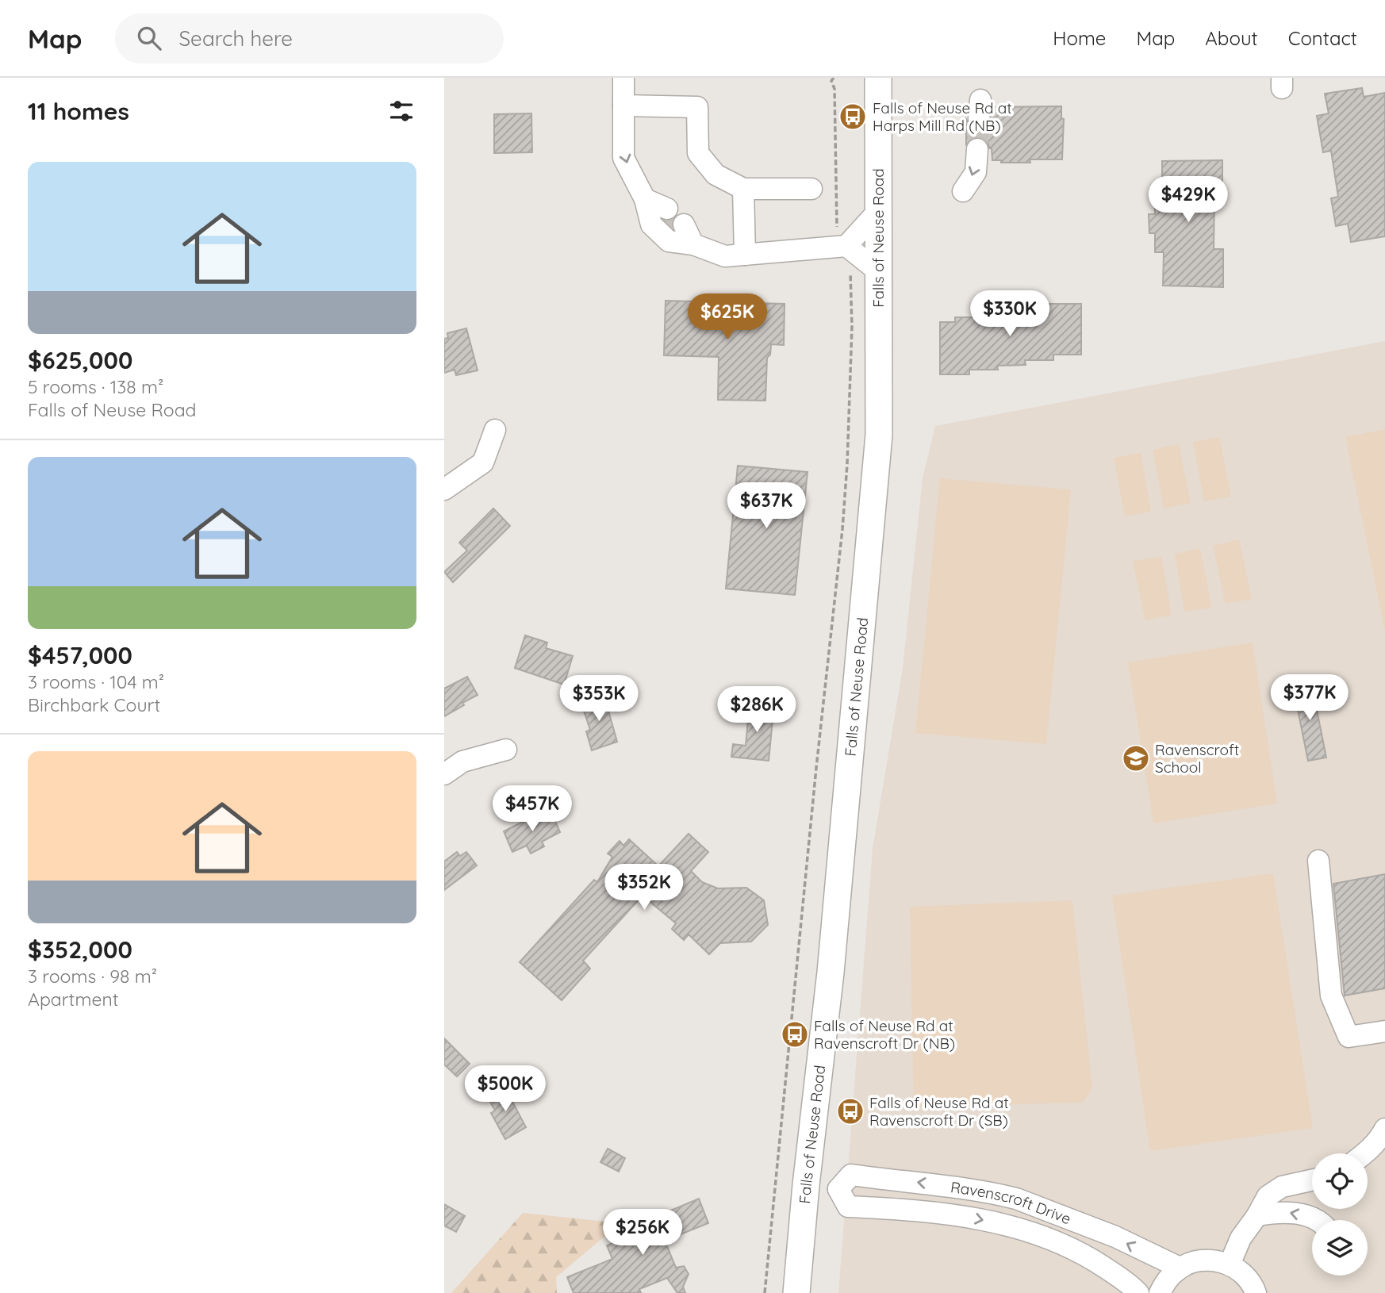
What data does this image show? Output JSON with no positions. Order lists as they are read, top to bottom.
{
  "streets": {
    "main road": ["Falls of Neuse Road"],
    "street": ["Ravenscroft Drive"]
  },
  "places": {
    "bus stop": ["Falls of Neuse Rd at Harps Mill Rd (NB)", "Falls of Neuse Rd at Ravenscroft Dr (NB)", "Falls of Neuse Rd at Ravenscroft Dr (SB)"],
    "school or university": ["Ravenscroft School"]
  },
  "page": {
    "header": "Map",
    "search": "Search here",
    "nav": [
      "Home",
      "Map",
      "About",
      "Contact"
    ],
    "heading": "11 homes",
    "list": [
      {
        "name": "$625,000",
        "note": "5 rooms · 138 m² · Falls of Neuse Road"
      },
      {
        "name": "$457,000",
        "note": "3 rooms · 104 m² · Birchbark Court"
      },
      {
        "name": "$352,000",
        "note": "3 rooms · 98 m² · Apartment"
      }
    ],
    "price": [
      "$429K",
      "$330K",
      "$625K",
      "$637K",
      "$377K",
      "$353K",
      "$286K",
      "$457K",
      "$352K",
      "$500K",
      "$256K"
    ]
  }
}
